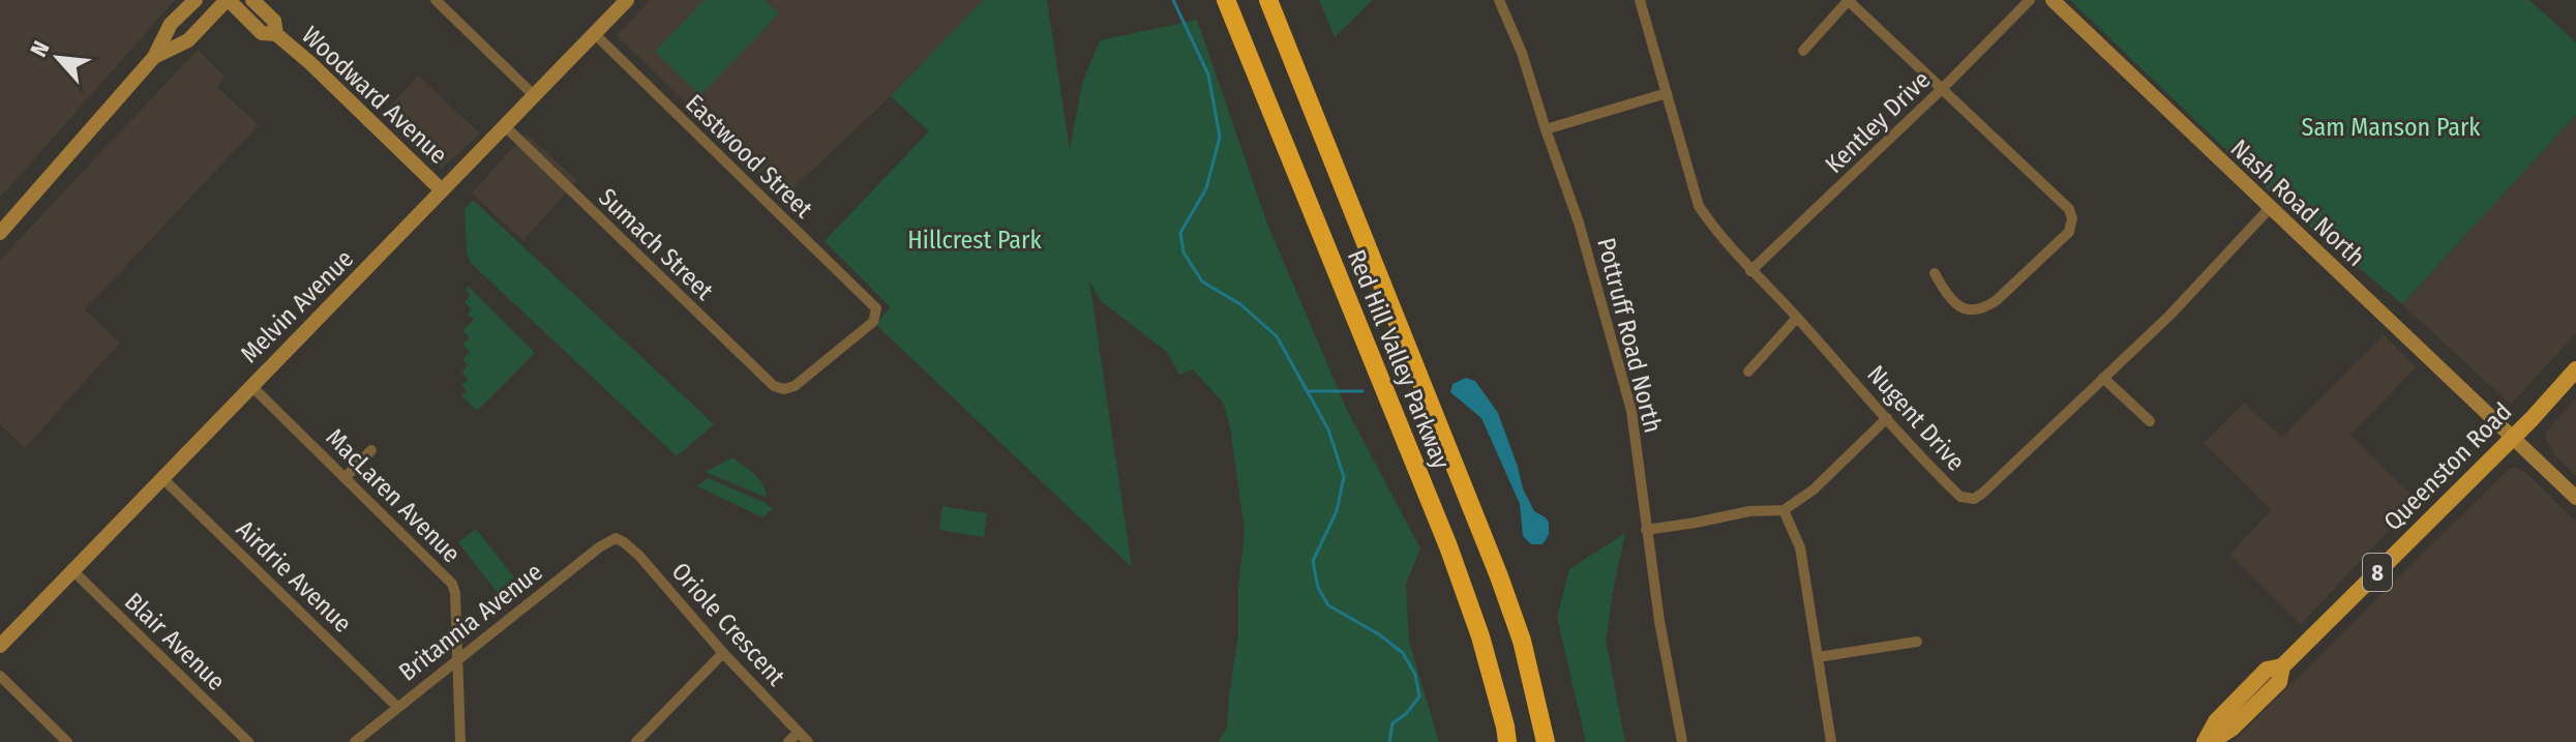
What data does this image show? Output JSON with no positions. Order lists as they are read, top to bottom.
{
  "streets": {
    "highway": ["Red Hill Valley Parkway"],
    "main road": [
      "Woodward Avenue",
      "Nash Road North",
      "Melvin Avenue",
      "Queenston Road",
      "8"
    ],
    "street": [
      "Kentley Drive",
      "Eastwood Street",
      "Sumach Street",
      "Pottruff Road North",
      "Nugent Drive",
      "MacLaren Avenue",
      "Airdrie Avenue",
      "Britannia Avenue",
      "Oriole Crescent",
      "Blair Avenue"
    ]
  },
  "crossings": [
    ["Woodward Avenue", "Melvin Avenue"],
    ["Kentley Drive", "Nugent Drive"],
    ["Eastwood Street", "Sumach Street"],
    ["Eastwood Street", "Melvin Avenue"],
    ["Nash Road North", "Nugent Drive"],
    ["Nash Road North", "Queenston Road"],
    ["Sumach Street", "Melvin Avenue"],
    ["Melvin Avenue", "MacLaren Avenue"],
    ["Melvin Avenue", "Airdrie Avenue"],
    ["Melvin Avenue", "Blair Avenue"],
    ["MacLaren Avenue", "Britannia Avenue"],
    ["Airdrie Avenue", "Britannia Avenue"],
    ["Britannia Avenue", "Oriole Crescent"]
  ],
  "parks": ["Sam Manson Park", "Hillcrest Park"],
  "north": "top left"
}
